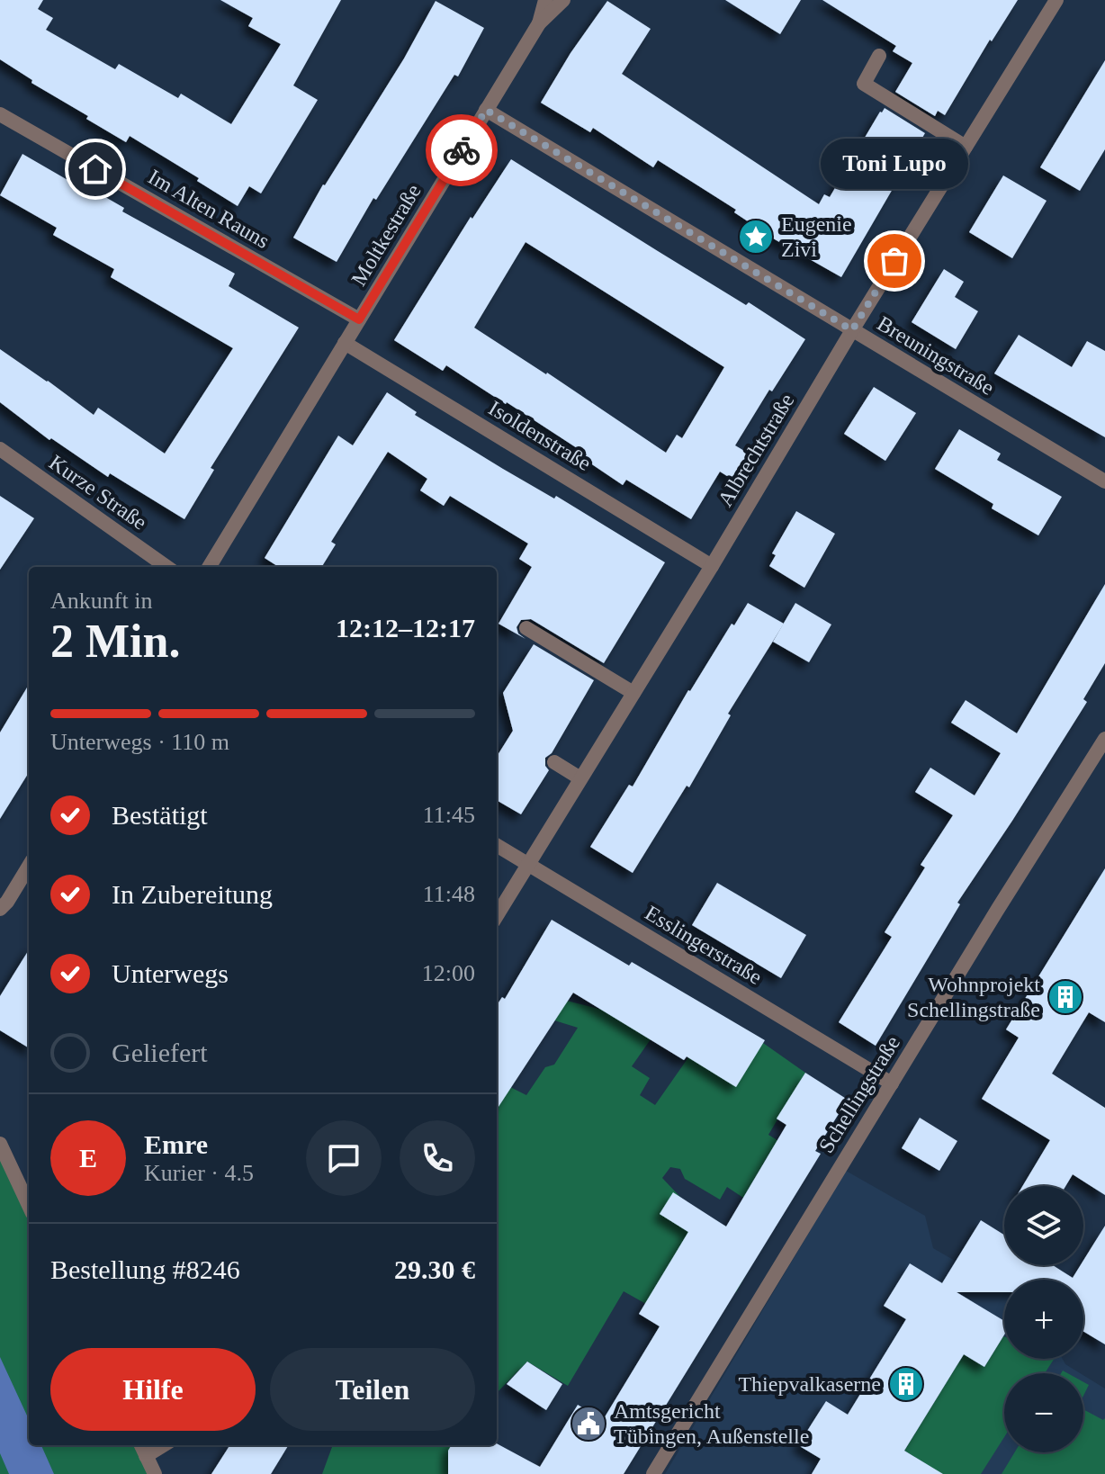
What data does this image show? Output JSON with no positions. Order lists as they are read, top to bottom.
{
  "streets": {
    "street": [
      "Im Alten Rauns",
      "Moltkestraße",
      "Breuningstraße",
      "Isoldenstraße",
      "Albrechtstraße",
      "Kurze Straße",
      "Esslingerstraße",
      "Schellingstraße"
    ]
  },
  "crossings": [
    ["Im Alten Rauns", "Moltkestraße"],
    ["Moltkestraße", "Breuningstraße"],
    ["Moltkestraße", "Isoldenstraße"],
    ["Breuningstraße", "Albrechtstraße"],
    ["Isoldenstraße", "Albrechtstraße"],
    ["Albrechtstraße", "Esslingerstraße"],
    ["Esslingerstraße", "Schellingstraße"]
  ],
  "places": {
    "place": ["Eugenie Zivi"],
    "other": ["Toni Lupo"],
    "building": ["Wohnprojekt Schellingstraße", "Thiepvalkaserne"],
    "public building": ["Amtsgericht Tübingen, Außenstelle"]
  },
  "page": {
    "bubble": "Toni Lupo",
    "heading": ["2 Min.", "Ankunft in", "12:12–12:17"],
    "panel": [
      "Emre",
      "Kurier · 4.5",
      "Bestellung #8246",
      "29.30 €"
    ],
    "bar": "Unterwegs · 110 m",
    "list": [
      ["Bestätigt", "11:45"],
      ["In Zubereitung", "11:48"],
      ["Unterwegs", "12:00"],
      "Geliefert"
    ],
    "round": "E",
    "map_buttons": ["+", "−"],
    "buttons": ["Hilfe", "Teilen"]
  }
}
